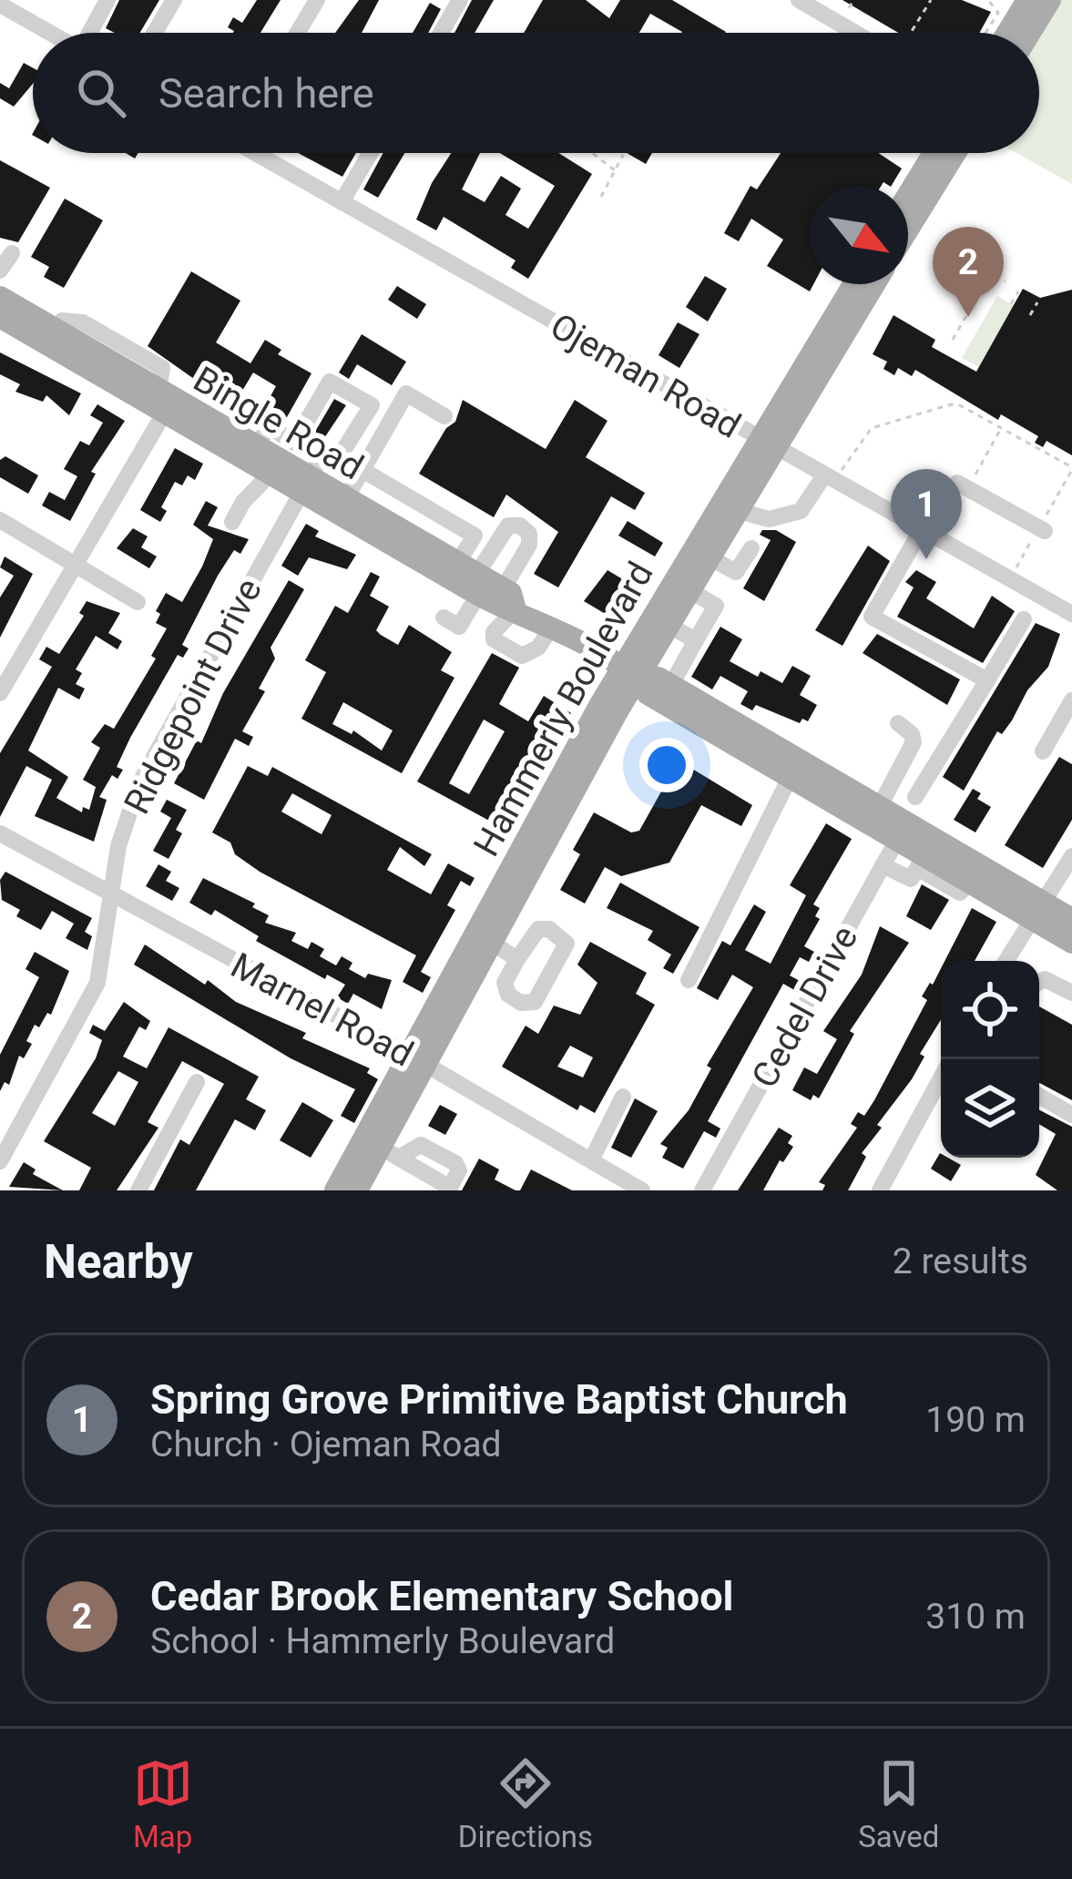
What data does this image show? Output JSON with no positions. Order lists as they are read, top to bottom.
{
  "streets": {
    "main road": ["Bingle Road", "Hammerly Boulevard"],
    "street": [
      "Ojeman Road",
      "Ridgepoint Drive",
      "Cedel Drive",
      "Marnel Road"
    ]
  },
  "crossings": [
    ["Ojeman Road", "Hammerly Boulevard"],
    ["Bingle Road", "Ridgepoint Drive"],
    ["Bingle Road", "Hammerly Boulevard"],
    ["Bingle Road", "Cedel Drive"],
    ["Ridgepoint Drive", "Marnel Road"],
    ["Hammerly Boulevard", "Marnel Road"]
  ],
  "north": "bottom right",
  "page": {
    "search": "Search here",
    "pins": ["2", "1"],
    "heading": ["Nearby", "2 results"],
    "list": [
      {
        "mark": "1",
        "name": "Spring Grove Primitive Baptist Church",
        "note": "Church · Ojeman Road",
        "value": "190 m"
      },
      {
        "mark": "2",
        "name": "Cedar Brook Elementary School",
        "note": "School · Hammerly Boulevard",
        "value": "310 m"
      }
    ],
    "nav": ["Map", "Directions", "Saved"]
  }
}
